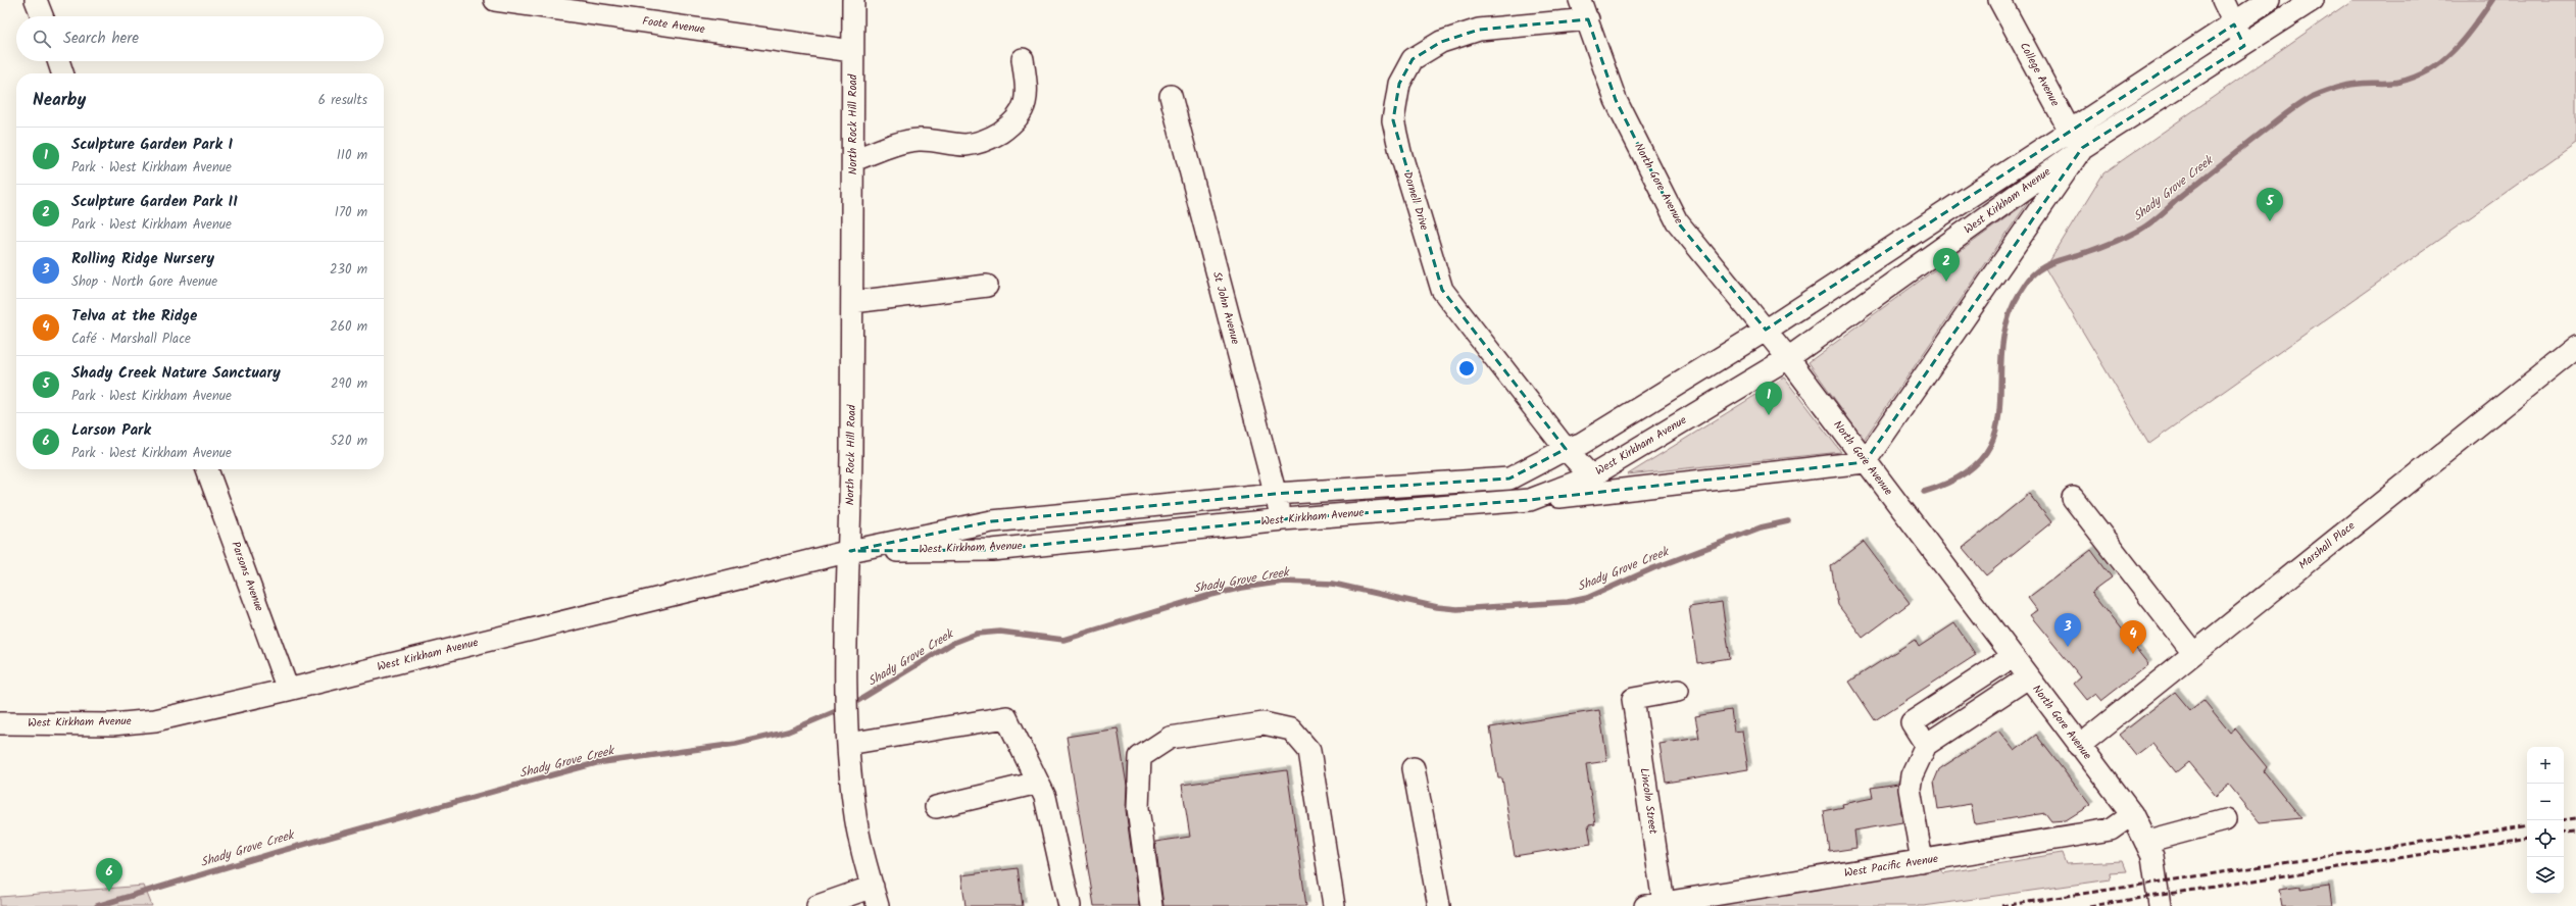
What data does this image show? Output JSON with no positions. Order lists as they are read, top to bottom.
{
  "streets": {
    "street": [
      "Foote Avenue",
      "College Avenue",
      "North Rock Hill Road",
      "North Gore Avenue",
      "Dornell Drive",
      "West Kirkham Avenue",
      "St John Avenue",
      "Marshall Place",
      "Parsons Avenue",
      "Lincoln Street",
      "West Pacific Avenue"
    ]
  },
  "crossings": [
    ["Foote Avenue", "North Rock Hill Road"],
    ["College Avenue", "West Kirkham Avenue"],
    ["North Rock Hill Road", "West Kirkham Avenue"],
    ["North Gore Avenue", "Dornell Drive"],
    ["North Gore Avenue", "West Kirkham Avenue"],
    ["North Gore Avenue", "Marshall Place"],
    ["North Gore Avenue", "West Pacific Avenue"],
    ["Dornell Drive", "West Kirkham Avenue"],
    ["West Kirkham Avenue", "St John Avenue"],
    ["West Kirkham Avenue", "Parsons Avenue"],
    ["Lincoln Street", "West Pacific Avenue"]
  ],
  "water": ["Shady Grove Creek"],
  "page": {
    "search": "Search here",
    "heading": ["Nearby", "6 results"],
    "list": [
      {
        "mark": "1",
        "name": "Sculpture Garden Park I",
        "note": "Park · West Kirkham Avenue",
        "value": "110 m"
      },
      {
        "mark": "2",
        "name": "Sculpture Garden Park II",
        "note": "Park · West Kirkham Avenue",
        "value": "170 m"
      },
      {
        "mark": "3",
        "name": "Rolling Ridge Nursery",
        "note": "Shop · North Gore Avenue",
        "value": "230 m"
      },
      {
        "mark": "4",
        "name": "Telva at the Ridge",
        "note": "Café · Marshall Place",
        "value": "260 m"
      },
      {
        "mark": "5",
        "name": "Shady Creek Nature Sanctuary",
        "note": "Park · West Kirkham Avenue",
        "value": "290 m"
      },
      {
        "mark": "6",
        "name": "Larson Park",
        "note": "Park · West Kirkham Avenue",
        "value": "520 m"
      }
    ],
    "pins": [
      "5",
      "2",
      "1",
      "3",
      "4",
      "6"
    ],
    "map_buttons": ["+", "−"]
  }
}
